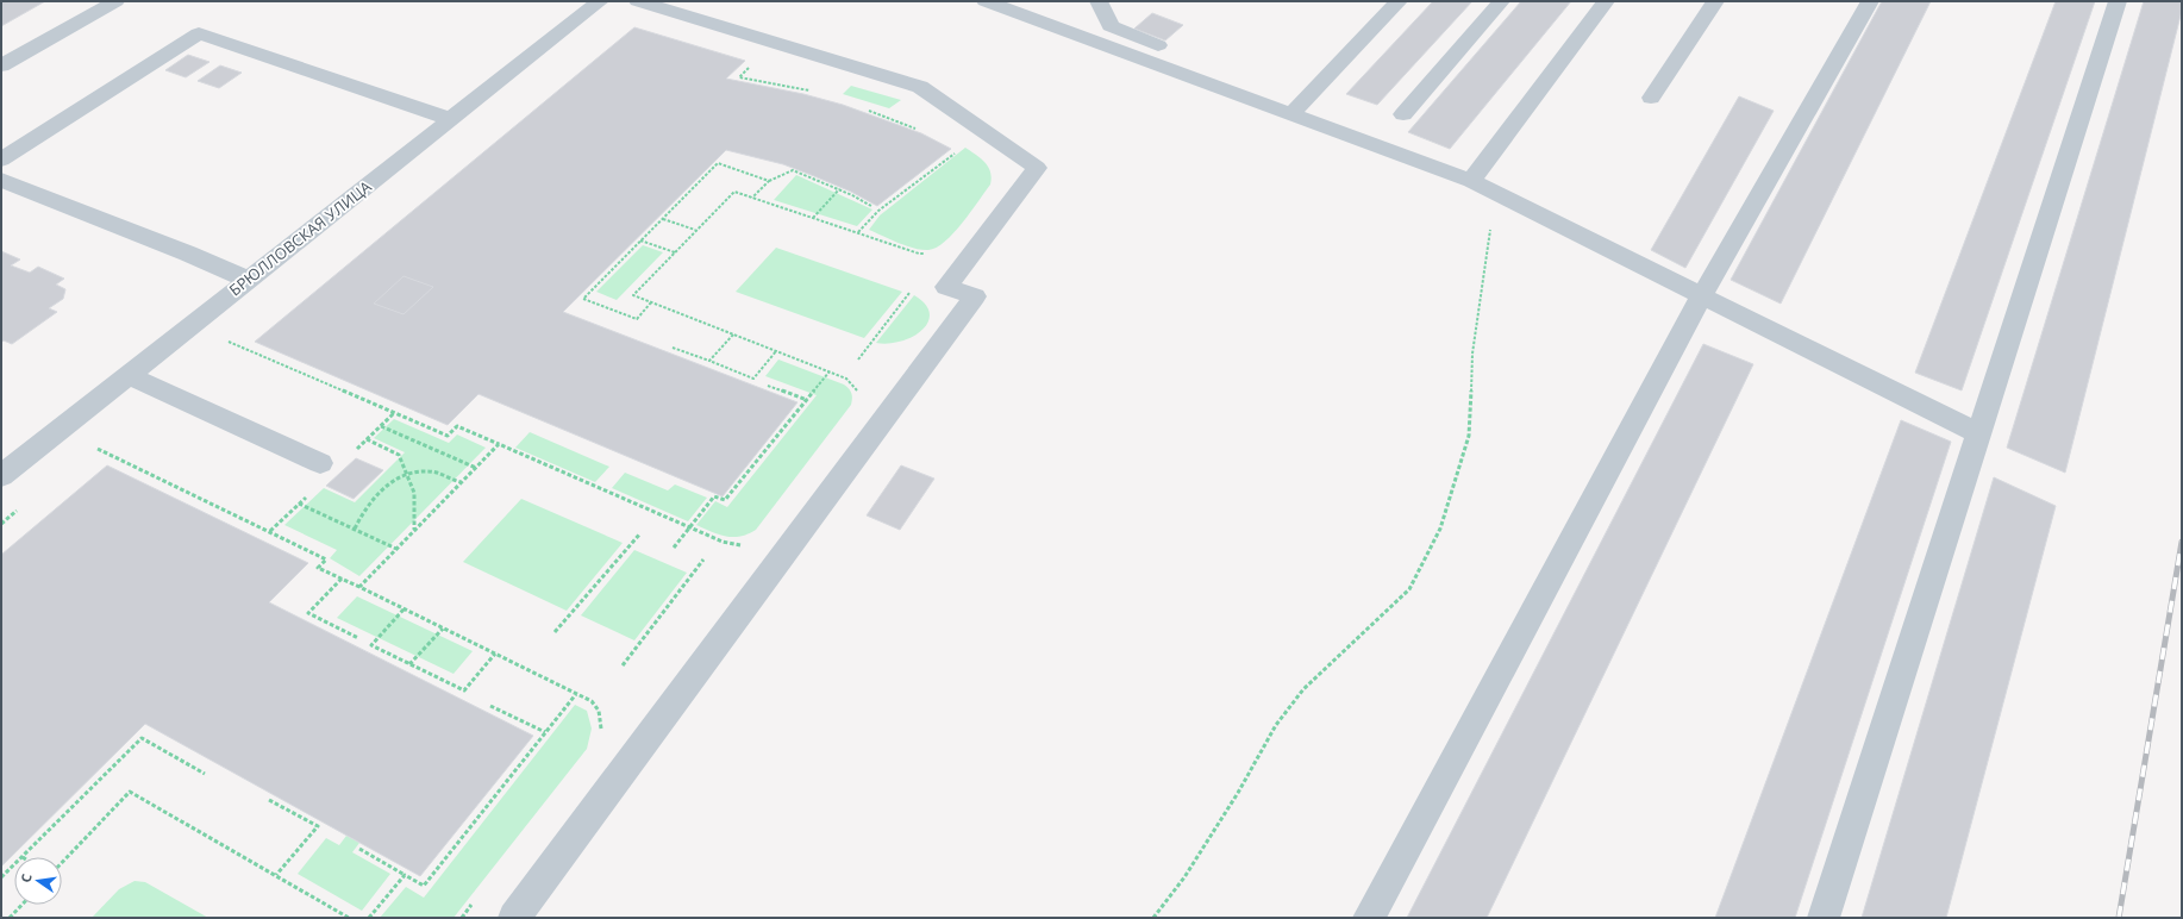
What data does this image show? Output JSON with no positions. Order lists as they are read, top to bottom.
{
  "streets": {
    "street": ["БРЮЛЛОВСКАЯ УЛИЦА"]
  },
  "north": "left"
}
